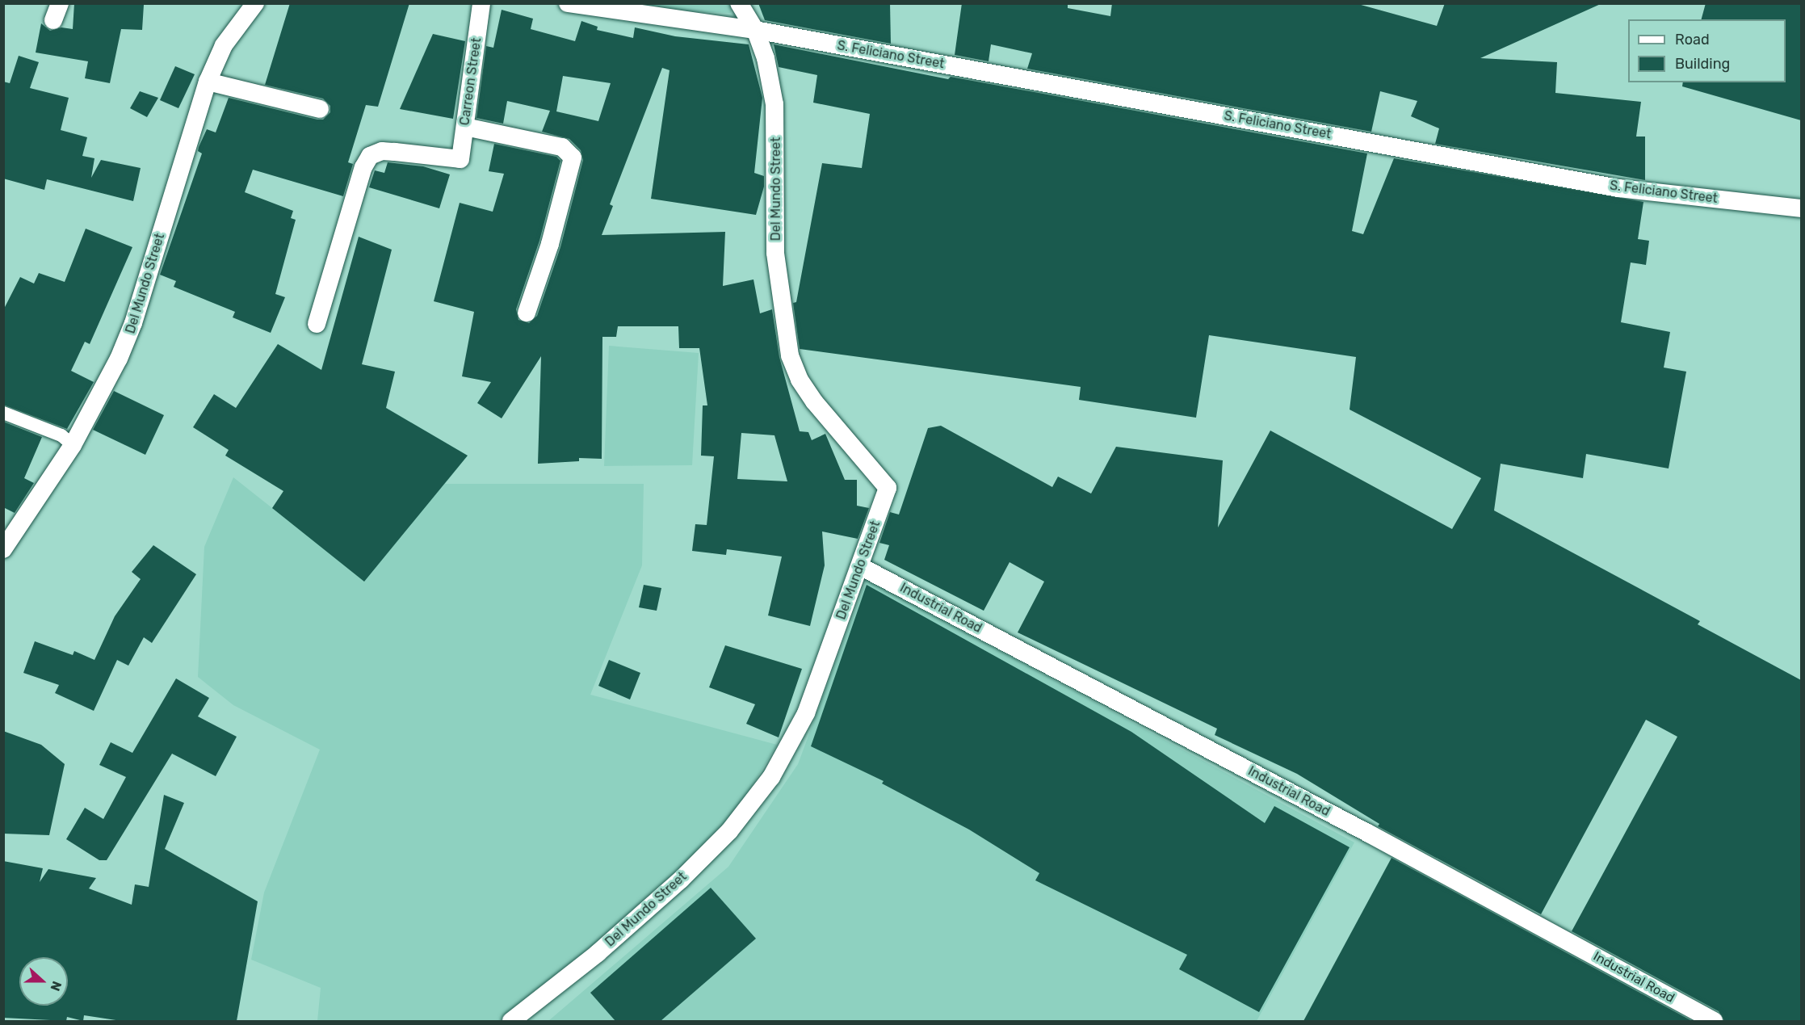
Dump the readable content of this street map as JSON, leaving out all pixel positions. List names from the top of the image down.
{
  "streets": {
    "street": [
      "S. Feliciano Street",
      "Carreon Street",
      "Del Mundo Street",
      "Industrial Road"
    ]
  },
  "crossings": [
    ["S. Feliciano Street", "Del Mundo Street"],
    ["Del Mundo Street", "Industrial Road"]
  ],
  "legend": ["Road", "Building"],
  "north": "right"
}
